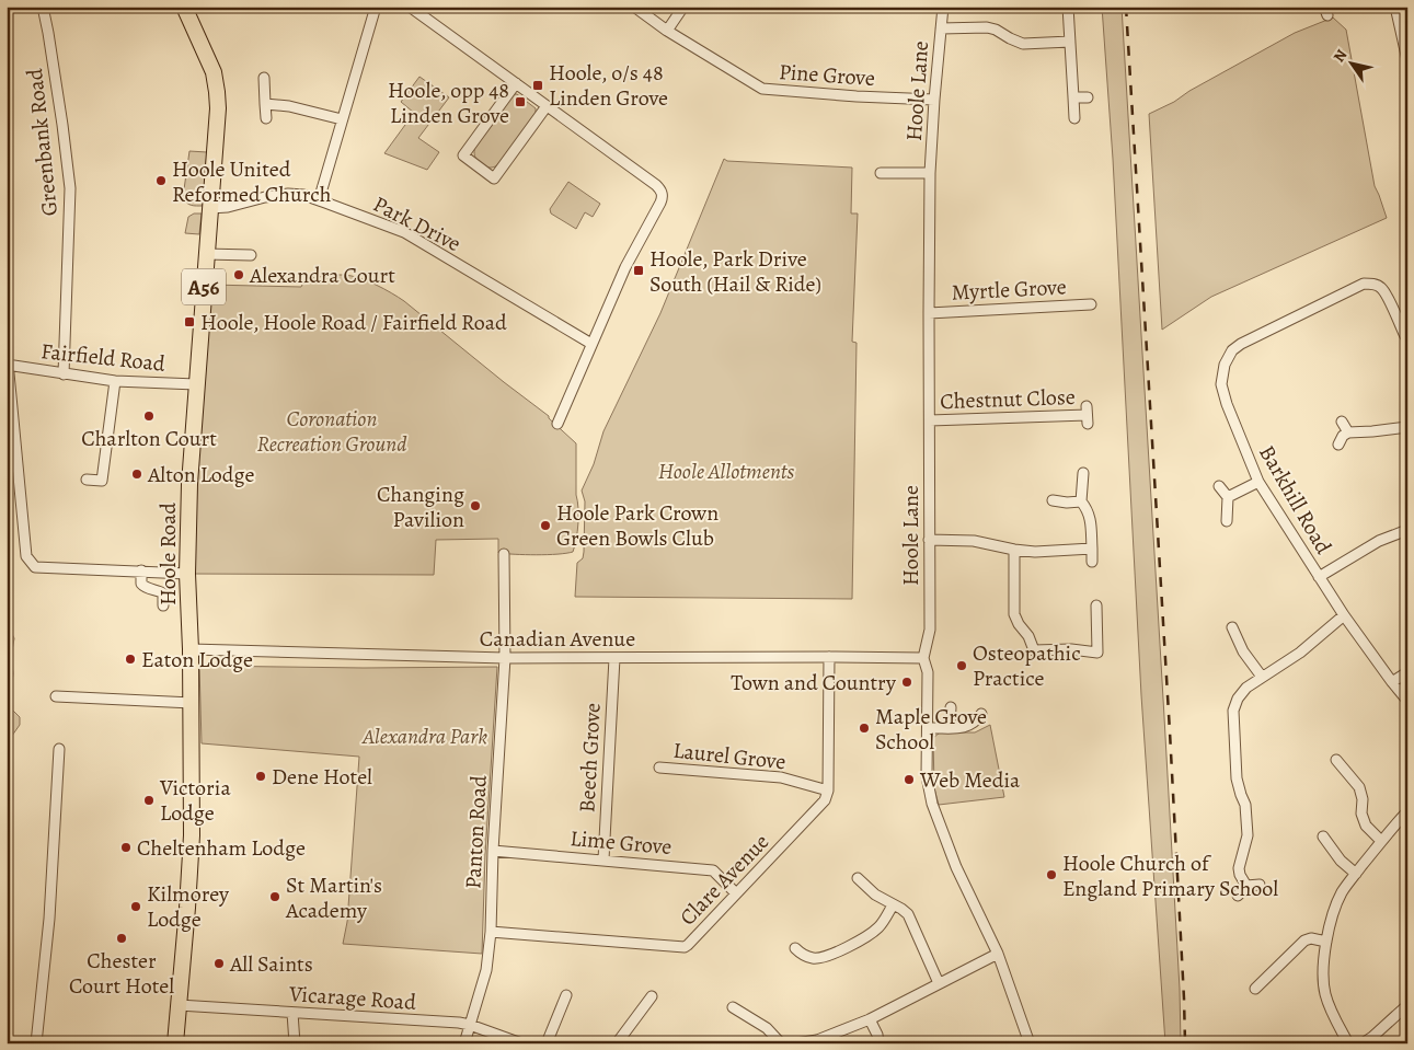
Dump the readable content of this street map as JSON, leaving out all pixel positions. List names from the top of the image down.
{
  "streets": {
    "highway": ["A56", "Hoole Road"],
    "street": [
      "Pine Grove",
      "Hoole Lane",
      "Greenbank Road",
      "Park Drive",
      "Myrtle Grove",
      "Fairfield Road",
      "Chestnut Close",
      "Barkhill Road",
      "Canadian Avenue",
      "Laurel Grove",
      "Beech Grove",
      "Panton Road",
      "Lime Grove",
      "Clare Avenue",
      "Vicarage Road"
    ]
  },
  "crossings": [
    ["Pine Grove", "Hoole Lane"],
    ["Hoole Lane", "Myrtle Grove"],
    ["Hoole Lane", "Chestnut Close"],
    ["Hoole Lane", "Canadian Avenue"],
    ["Greenbank Road", "Fairfield Road"],
    ["Park Drive", "Hoole Road"],
    ["Fairfield Road", "Hoole Road"],
    ["Hoole Road", "Canadian Avenue"],
    ["Hoole Road", "Vicarage Road"],
    ["Canadian Avenue", "Beech Grove"],
    ["Canadian Avenue", "Panton Road"],
    ["Laurel Grove", "Clare Avenue"],
    ["Beech Grove", "Lime Grove"],
    ["Panton Road", "Lime Grove"],
    ["Panton Road", "Clare Avenue"],
    ["Panton Road", "Vicarage Road"],
    ["Lime Grove", "Clare Avenue"]
  ],
  "parks": ["Coronation Recreation Ground", "Hoole Allotments", "Alexandra Park"],
  "places": {
    "transit": [
      "Hoole, o/s 48 Linden Grove",
      "Hoole, opp 48 Linden Grove",
      "Hoole, Park Drive South (Hail & Ride)",
      "Hoole, Hoole Road / Fairfield Road"
    ],
    "other": [
      "Hoole United Reformed Church",
      "Alexandra Court",
      "Charlton Court",
      "Alton Lodge",
      "Changing Pavilion",
      "Hoole Park Crown Green Bowls Club",
      "Eaton Lodge",
      "Osteopathic Practice",
      "Town and Country",
      "Maple Grove School",
      "Dene Hotel",
      "Web Media",
      "Victoria Lodge",
      "Cheltenham Lodge",
      "Hoole Church of England Primary School",
      "St Martin's Academy",
      "Kilmorey Lodge",
      "Chester Court Hotel",
      "All Saints"
    ]
  },
  "north": "top left"
}
